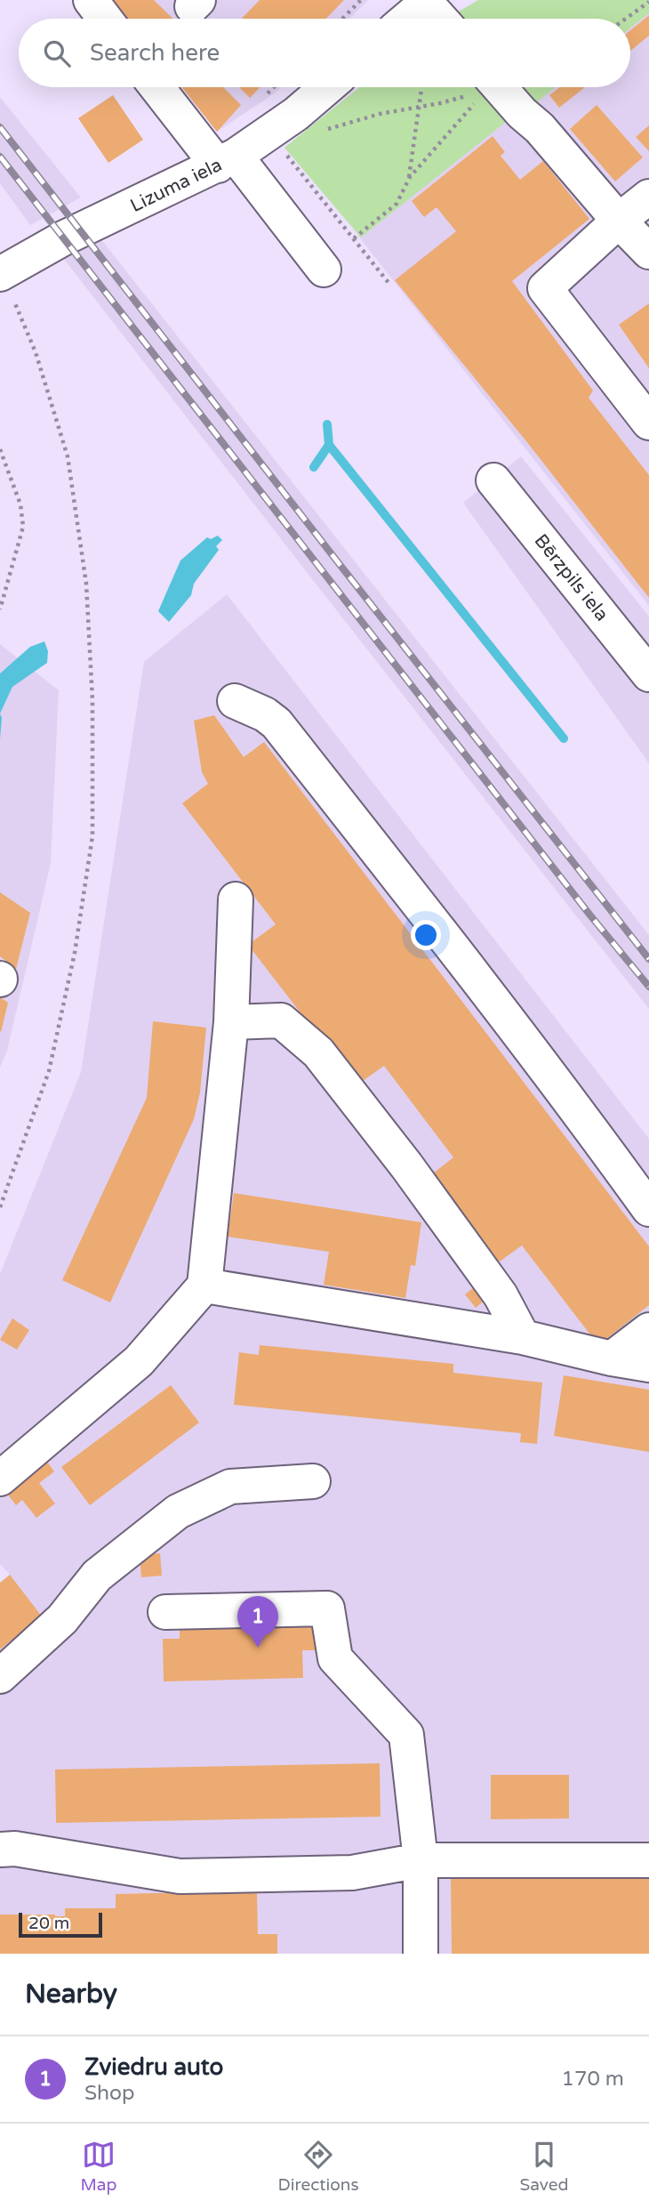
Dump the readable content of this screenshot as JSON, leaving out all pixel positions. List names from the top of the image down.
{
  "streets": {
    "street": ["Lizuma iela", "Bērzpils iela"]
  },
  "scale_bar": "20 m",
  "page": {
    "search": "Search here",
    "pins": "1",
    "scale": "20 m",
    "heading": "Nearby",
    "list": [
      {
        "mark": "1",
        "name": "Zviedru auto",
        "note": "Shop",
        "value": "170 m"
      }
    ],
    "nav": ["Map", "Directions", "Saved"]
  }
}
